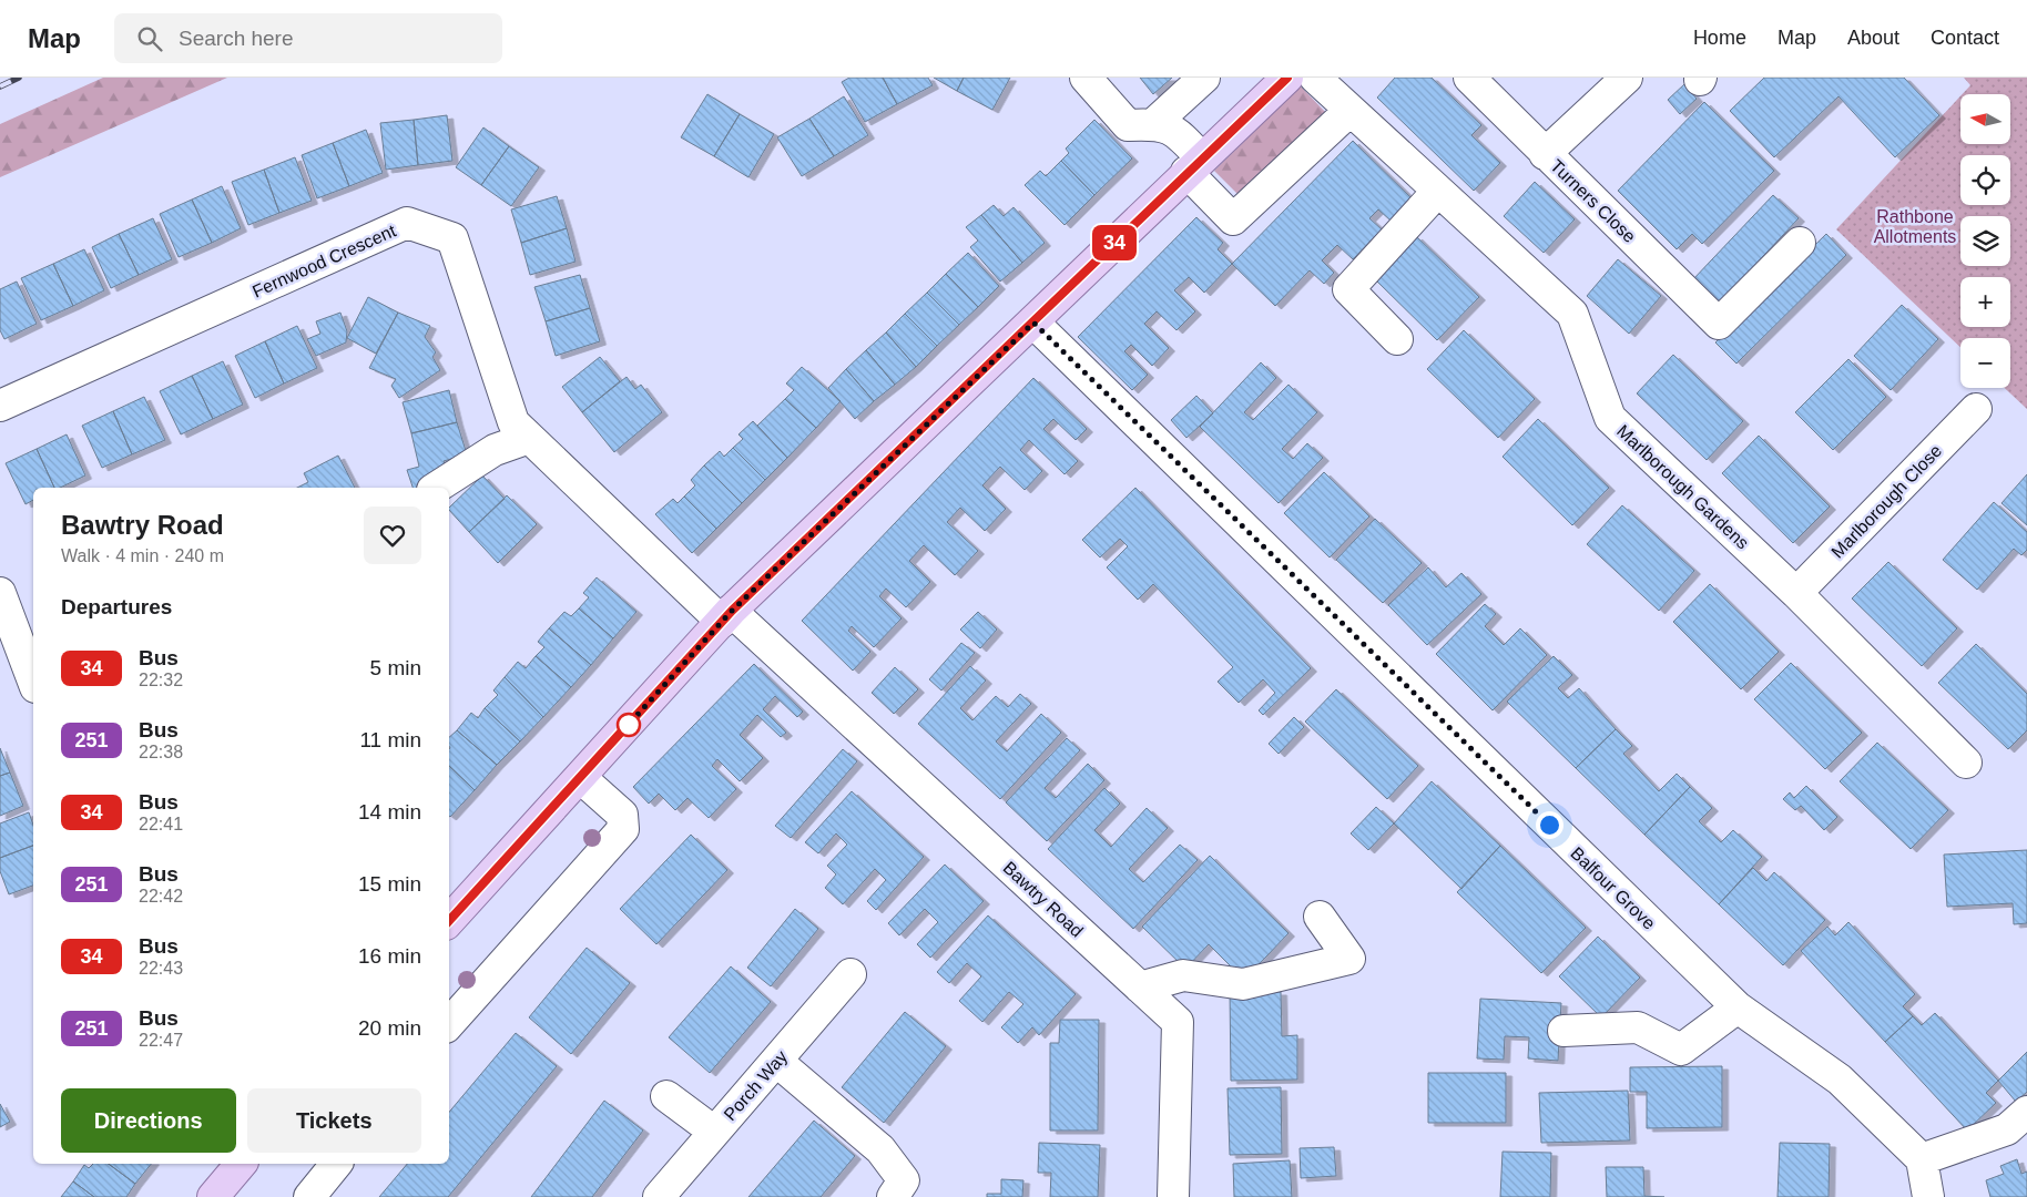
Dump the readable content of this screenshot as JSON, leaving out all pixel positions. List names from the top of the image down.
{
  "streets": {
    "street": [
      "Turners Close",
      "Fernwood Crescent",
      "Marlborough Gardens",
      "Marlborough Close",
      "Balfour Grove",
      "Bawtry Road",
      "Porch Way"
    ]
  },
  "crossings": [
    ["Fernwood Crescent", "Bawtry Road"],
    ["Marlborough Gardens", "Marlborough Close"]
  ],
  "parks": ["Rathbone Allotments"],
  "lines": ["bus line 34"],
  "north": "left",
  "page": {
    "header": "Map",
    "search": "Search here",
    "nav": [
      "Home",
      "Map",
      "About",
      "Contact"
    ],
    "on_map": "34",
    "map_buttons": ["+", "−"],
    "heading": [
      ["Bawtry Road", "Walk · 4 min · 240 m"],
      "Departures"
    ],
    "list": [
      {
        "mark": "34",
        "name": "Bus",
        "note": "22:32",
        "value": "5 min"
      },
      {
        "mark": "251",
        "name": "Bus",
        "note": "22:38",
        "value": "11 min"
      },
      {
        "mark": "34",
        "name": "Bus",
        "note": "22:41",
        "value": "14 min"
      },
      {
        "mark": "251",
        "name": "Bus",
        "note": "22:42",
        "value": "15 min"
      },
      {
        "mark": "34",
        "name": "Bus",
        "note": "22:43",
        "value": "16 min"
      },
      {
        "mark": "251",
        "name": "Bus",
        "note": "22:47",
        "value": "20 min"
      }
    ],
    "buttons": ["Directions", "Tickets"]
  }
}
